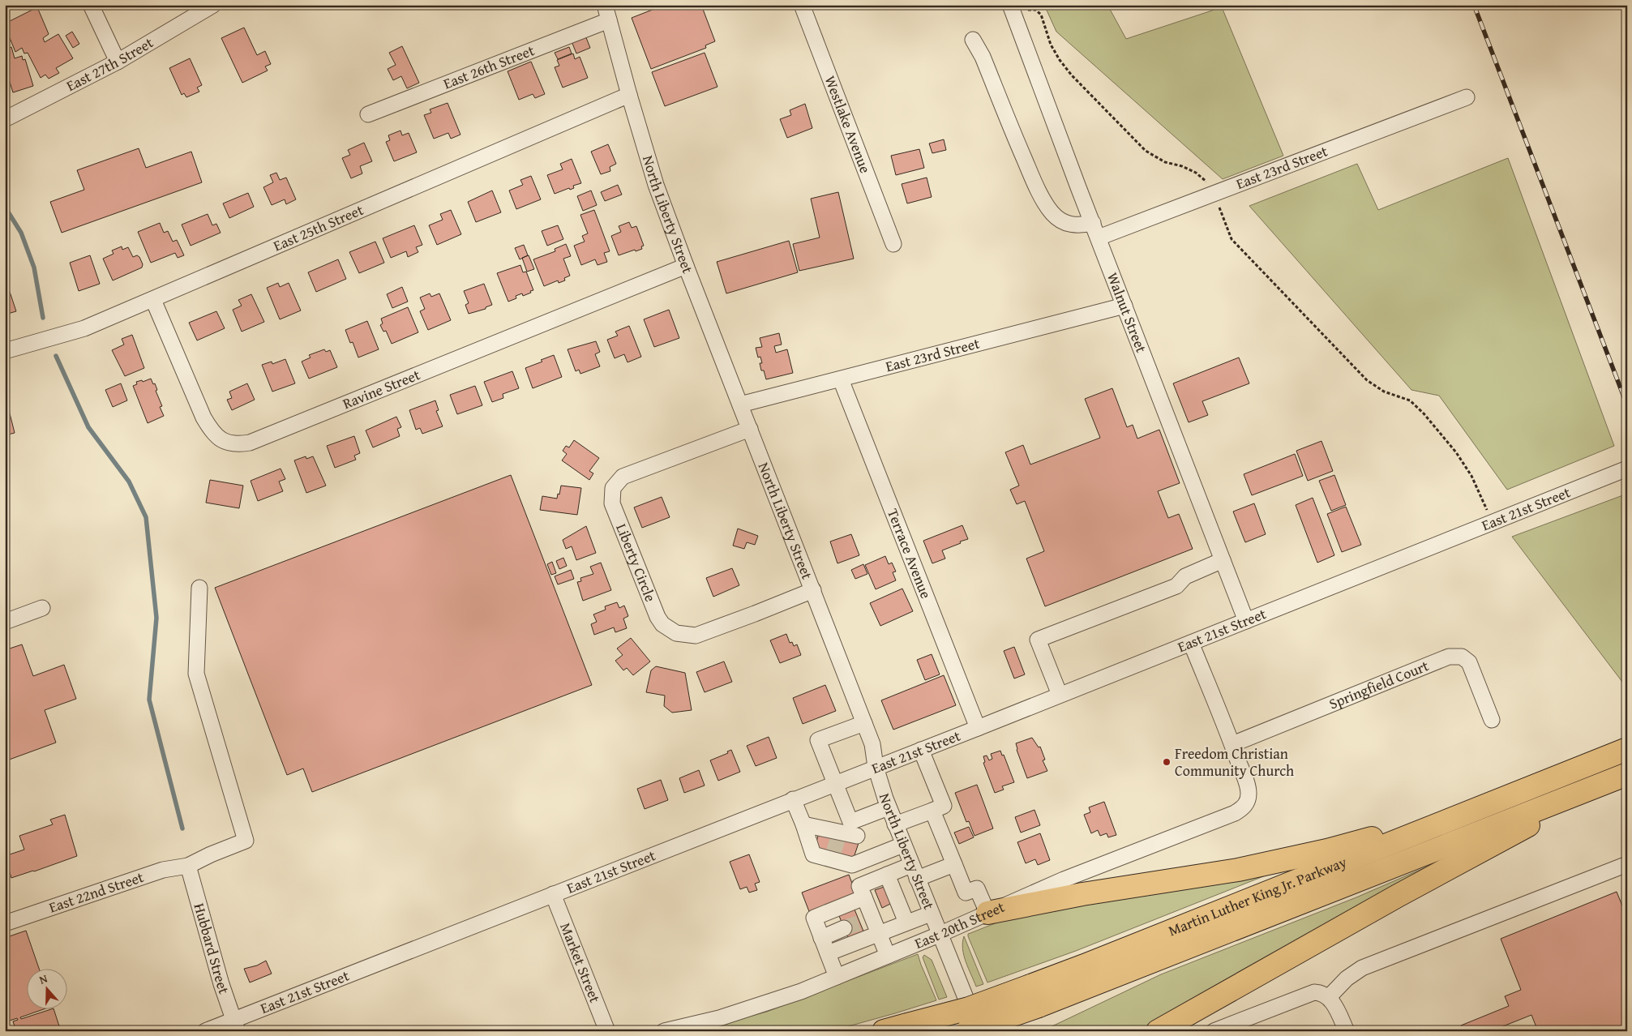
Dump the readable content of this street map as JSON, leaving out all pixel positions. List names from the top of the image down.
{
  "streets": {
    "highway": ["Martin Luther King Jr. Parkway"],
    "street": [
      "East 27th Street",
      "East 26th Street",
      "Westlake Avenue",
      "East 23rd Street",
      "North Liberty Street",
      "East 25th Street",
      "Walnut Street",
      "Ravine Street",
      "East 21st Street",
      "Terrace Avenue",
      "Liberty Circle",
      "Springfield Court",
      "East 22nd Street",
      "East 20th Street",
      "Hubbard Street",
      "Market Street"
    ]
  },
  "crossings": [
    ["East 26th Street", "North Liberty Street"],
    ["East 23rd Street", "North Liberty Street"],
    ["East 23rd Street", "Walnut Street"],
    ["East 23rd Street", "Terrace Avenue"],
    ["North Liberty Street", "East 25th Street"],
    ["North Liberty Street", "Ravine Street"],
    ["North Liberty Street", "East 21st Street"],
    ["North Liberty Street", "Liberty Circle"],
    ["North Liberty Street", "East 20th Street"],
    ["East 25th Street", "Ravine Street"],
    ["Walnut Street", "East 21st Street"],
    ["East 21st Street", "Terrace Avenue"],
    ["East 21st Street", "Hubbard Street"],
    ["East 21st Street", "Market Street"],
    ["Springfield Court", "East 20th Street"],
    ["East 22nd Street", "Hubbard Street"]
  ],
  "places": ["Freedom Christian Community Church"],
  "north": "top"
}
